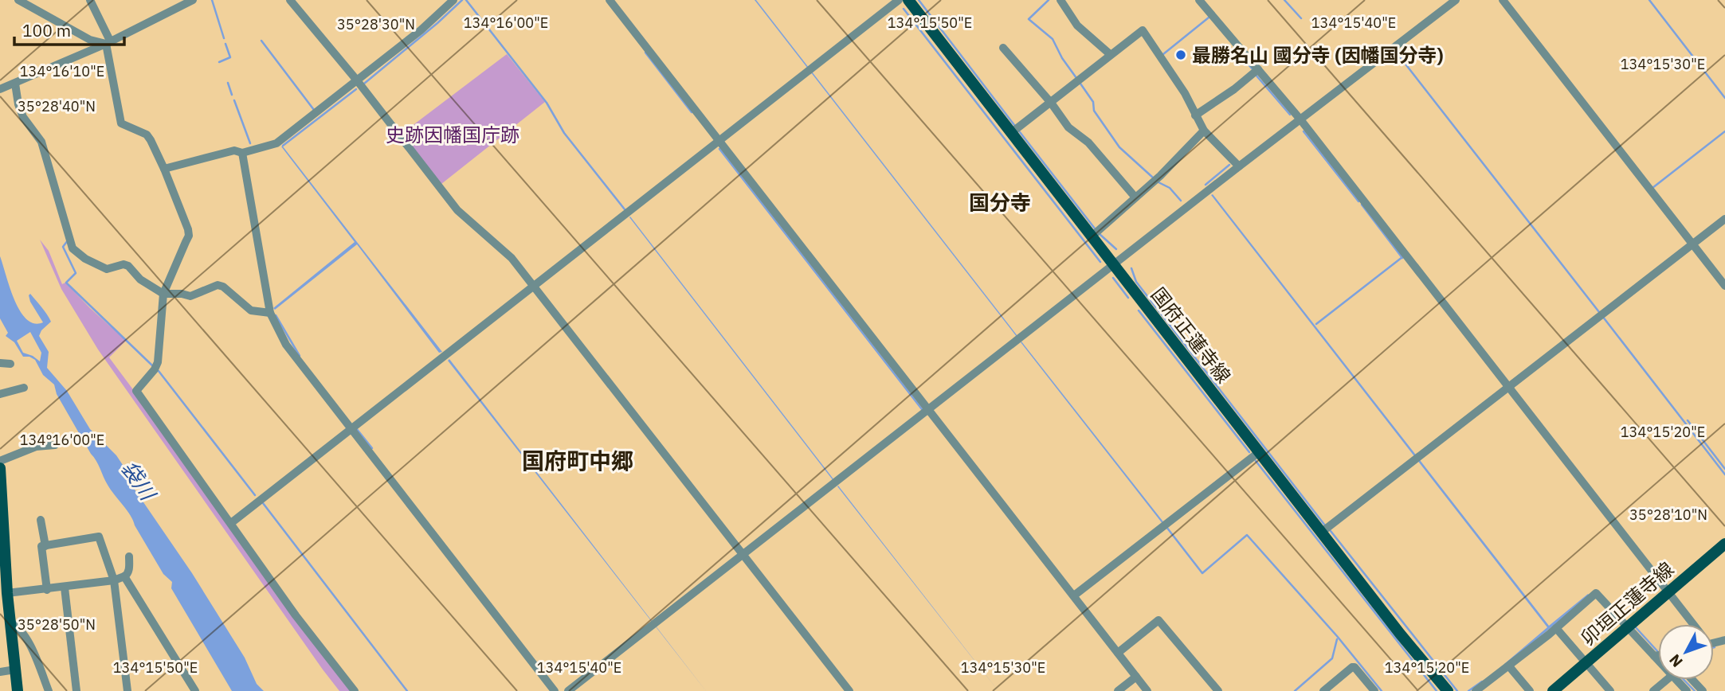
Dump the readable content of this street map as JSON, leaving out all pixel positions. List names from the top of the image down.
{
  "streets": {
    "main road": ["国府正蓮寺線", "卯垣正蓮寺線"]
  },
  "districts": ["国分寺", "国府町中郷"],
  "water": ["袋川"],
  "parks": ["史跡因幡国庁跡"],
  "places": ["最勝名山 國分寺 (因幡国分寺)"],
  "scale_bar": "100 m",
  "north": "bottom left",
  "coordinates": [
    "134°16'00\"E",
    "134°15'50\"E",
    "134°15'40\"E",
    "35°28'30\"N",
    "134°15'30\"E",
    "134°16'10\"E",
    "35°28'40\"N",
    "134°15'20\"E",
    "35°28'10\"N",
    "35°28'50\"N"
  ]
}
